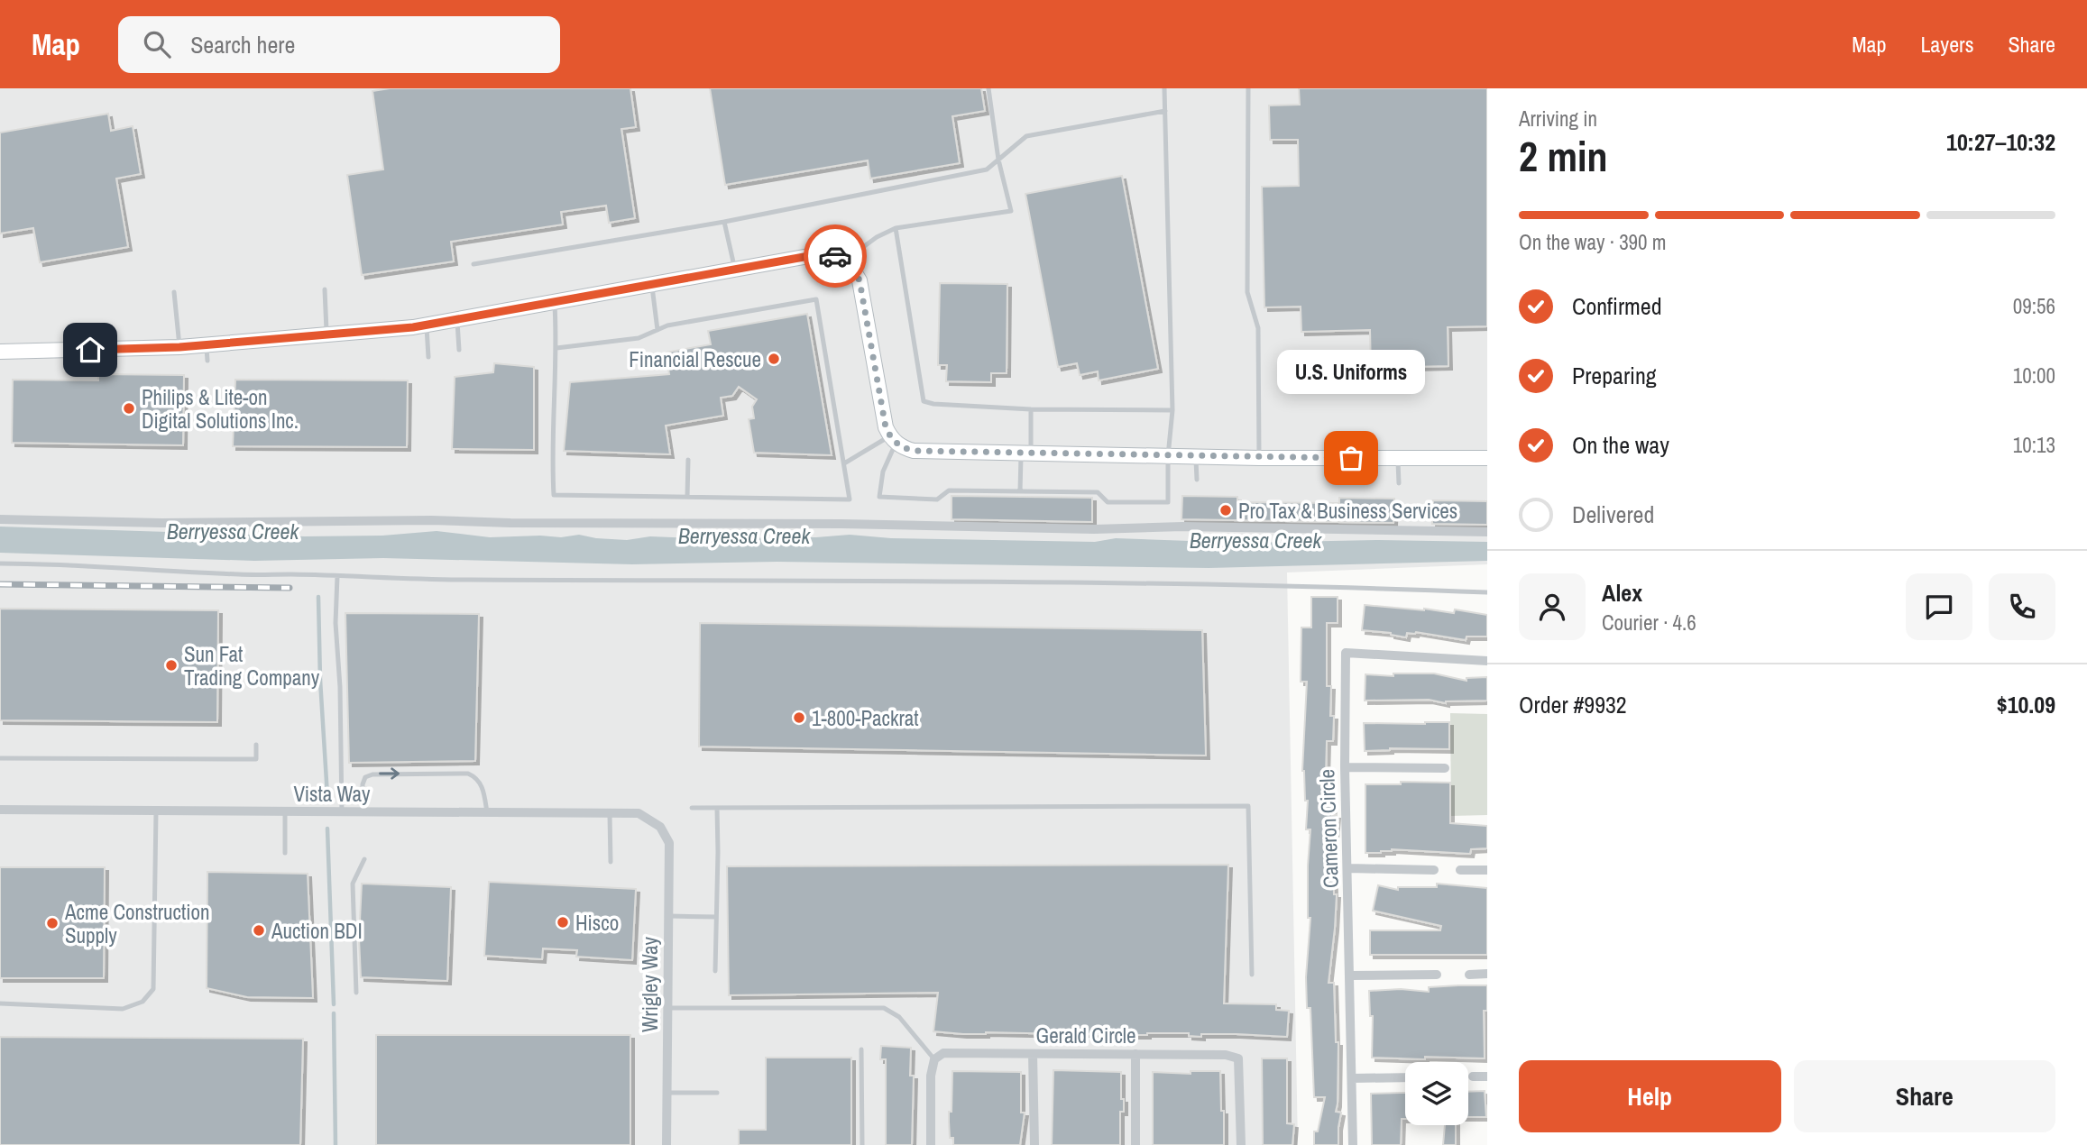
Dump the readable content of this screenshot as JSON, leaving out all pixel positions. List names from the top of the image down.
{
  "streets": {
    "street": [
      "Vista Way",
      "Cameron Circle",
      "Wrigley Way",
      "Gerald Circle"
    ]
  },
  "crossings": [
    ["Vista Way", "Wrigley Way"]
  ],
  "water": ["Berryessa Creek"],
  "places": [
    "Financial Rescue",
    "Philips & Lite-on Digital Solutions Inc.",
    "U.S. Uniforms",
    "Pro Tax & Business Services",
    "Sun Fat Trading Company",
    "1-800-Packrat",
    "Hisco",
    "Acme Construction Supply",
    "Auction BDI"
  ],
  "page": {
    "header": "Map",
    "search": "Search here",
    "nav": ["Map", "Layers", "Share"],
    "heading": ["2 min", "Arriving in", "10:27–10:32"],
    "panel": [
      "Alex",
      "Courier · 4.6",
      "Order #9932",
      "$10.09"
    ],
    "bar": "On the way · 390 m",
    "list": [
      ["Confirmed", "09:56"],
      ["Preparing", "10:00"],
      ["On the way", "10:13"],
      "Delivered"
    ],
    "bubble": "U.S. Uniforms",
    "buttons": ["Help", "Share"]
  }
}
